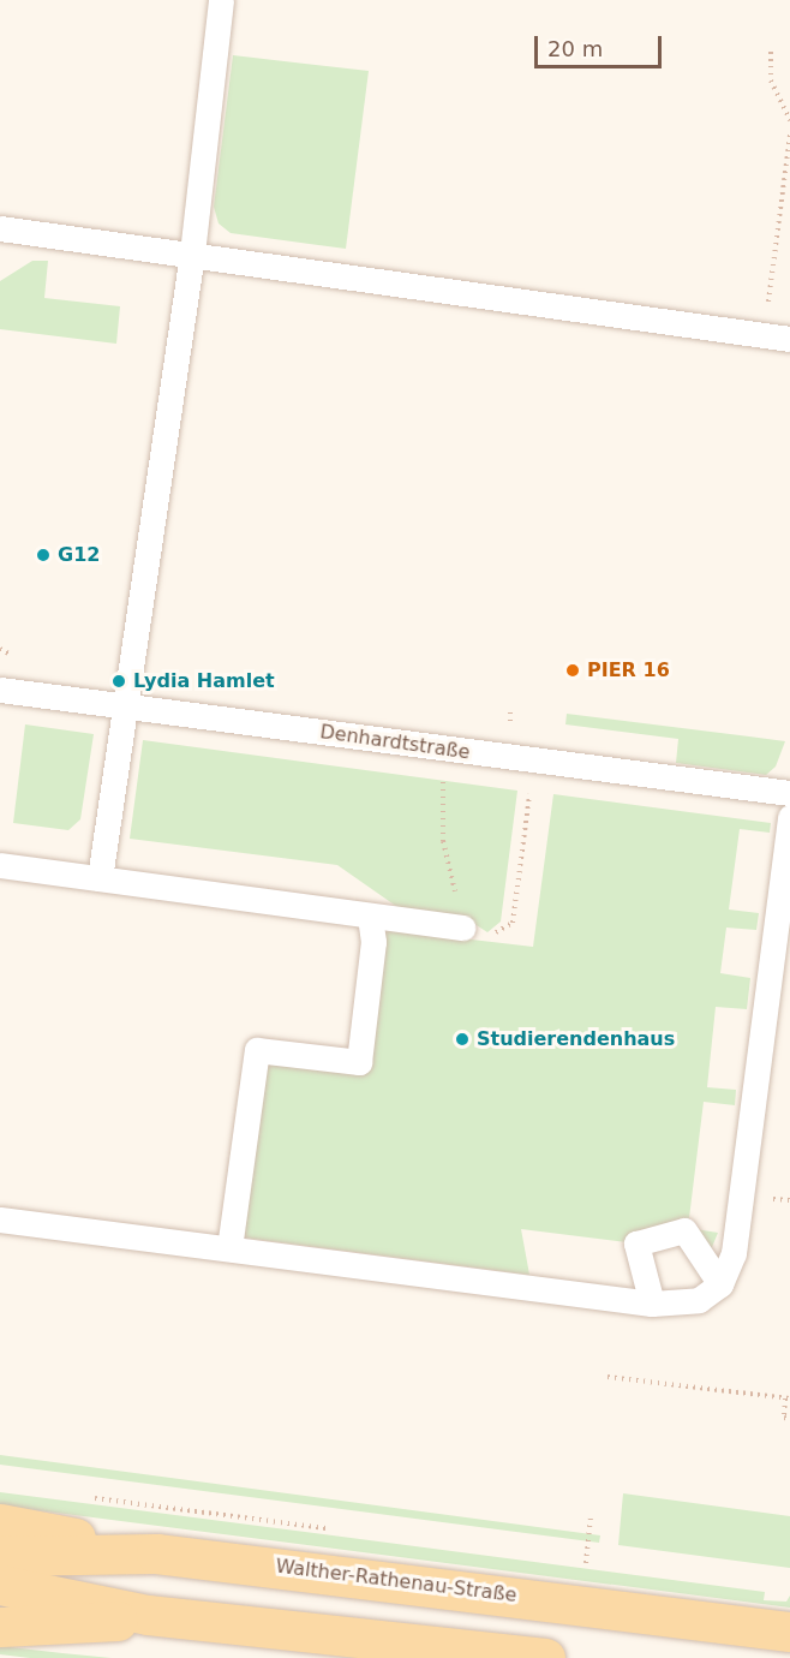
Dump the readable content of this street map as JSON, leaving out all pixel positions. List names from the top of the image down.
{
  "streets": {
    "main road": ["Walther-Rathenau-Straße"],
    "lane": ["Denhardtstraße"]
  },
  "places": [
    "G12",
    "PIER 16",
    "Lydia Hamlet",
    "Studierendenhaus"
  ],
  "scale_bar": "20 m"
}
